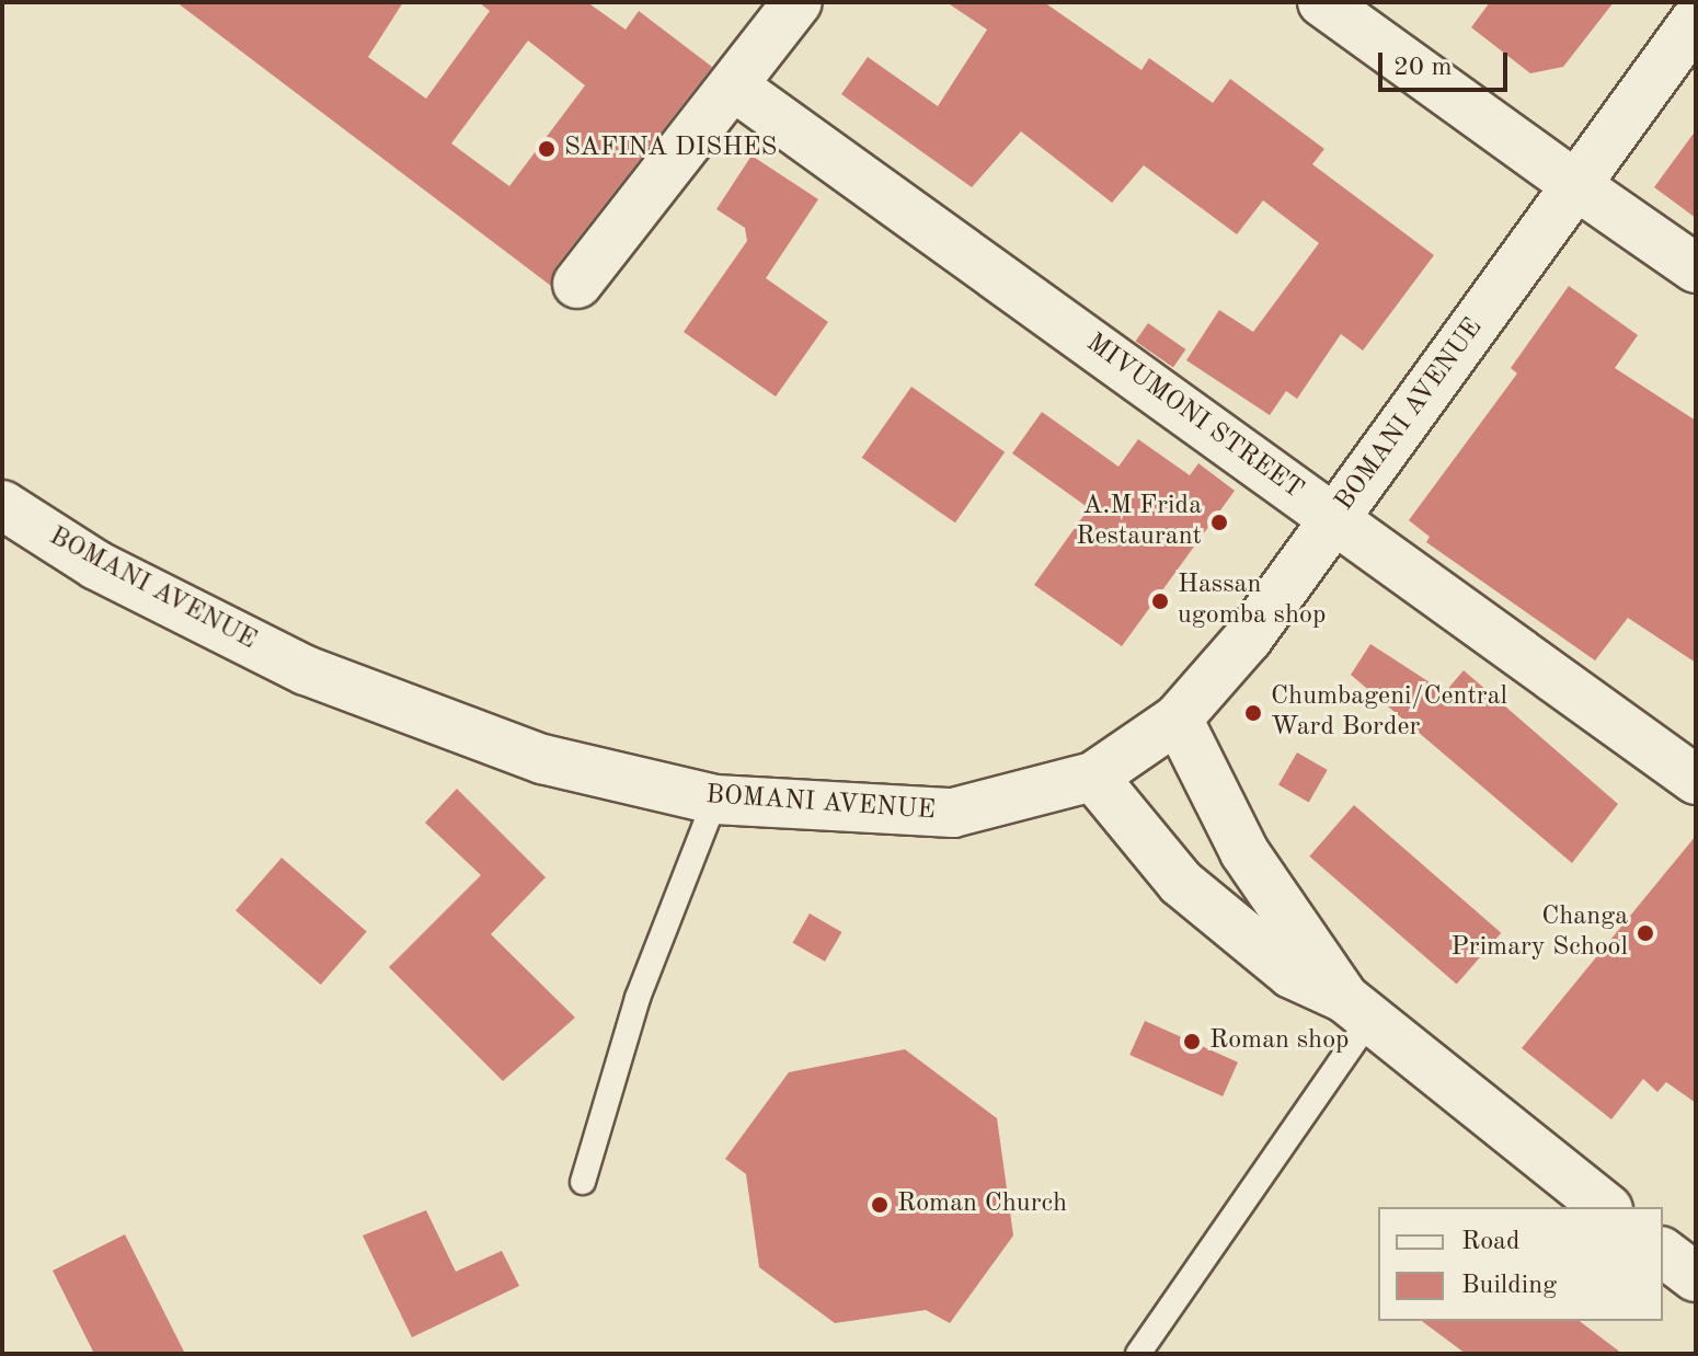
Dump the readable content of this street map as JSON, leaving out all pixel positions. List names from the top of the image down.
{
  "streets": {
    "street": ["BOMANI AVENUE", "MIVUMONI STREET"]
  },
  "crossings": [
    ["BOMANI AVENUE", "MIVUMONI STREET"]
  ],
  "places": [
    "SAFINA DISHES",
    "A.M Frida Restaurant",
    "Hassan ugomba shop",
    "Chumbageni/Central Ward Border",
    "Changa Primary School",
    "Roman shop",
    "Roman Church"
  ],
  "legend": ["Road", "Building"],
  "scale_bar": "20 m"
}
